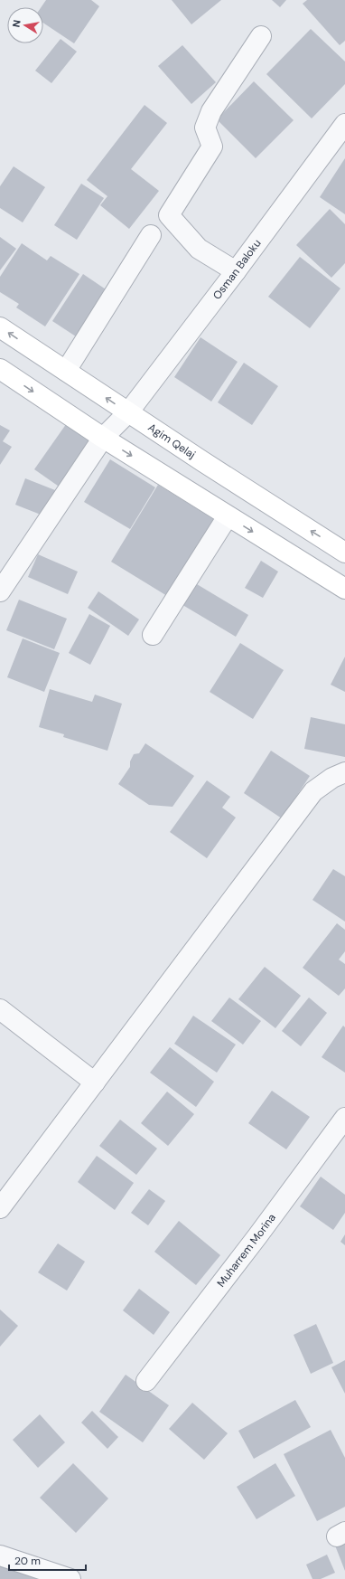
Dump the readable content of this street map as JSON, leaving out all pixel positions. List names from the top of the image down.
{
  "streets": {
    "main road": ["Agim Qelaj"],
    "street": ["Osman Baloku", "Muharrem Morina"]
  },
  "crossings": [
    ["Osman Baloku", "Agim Qelaj"]
  ],
  "scale_bar": "20 m",
  "north": "left"
}
